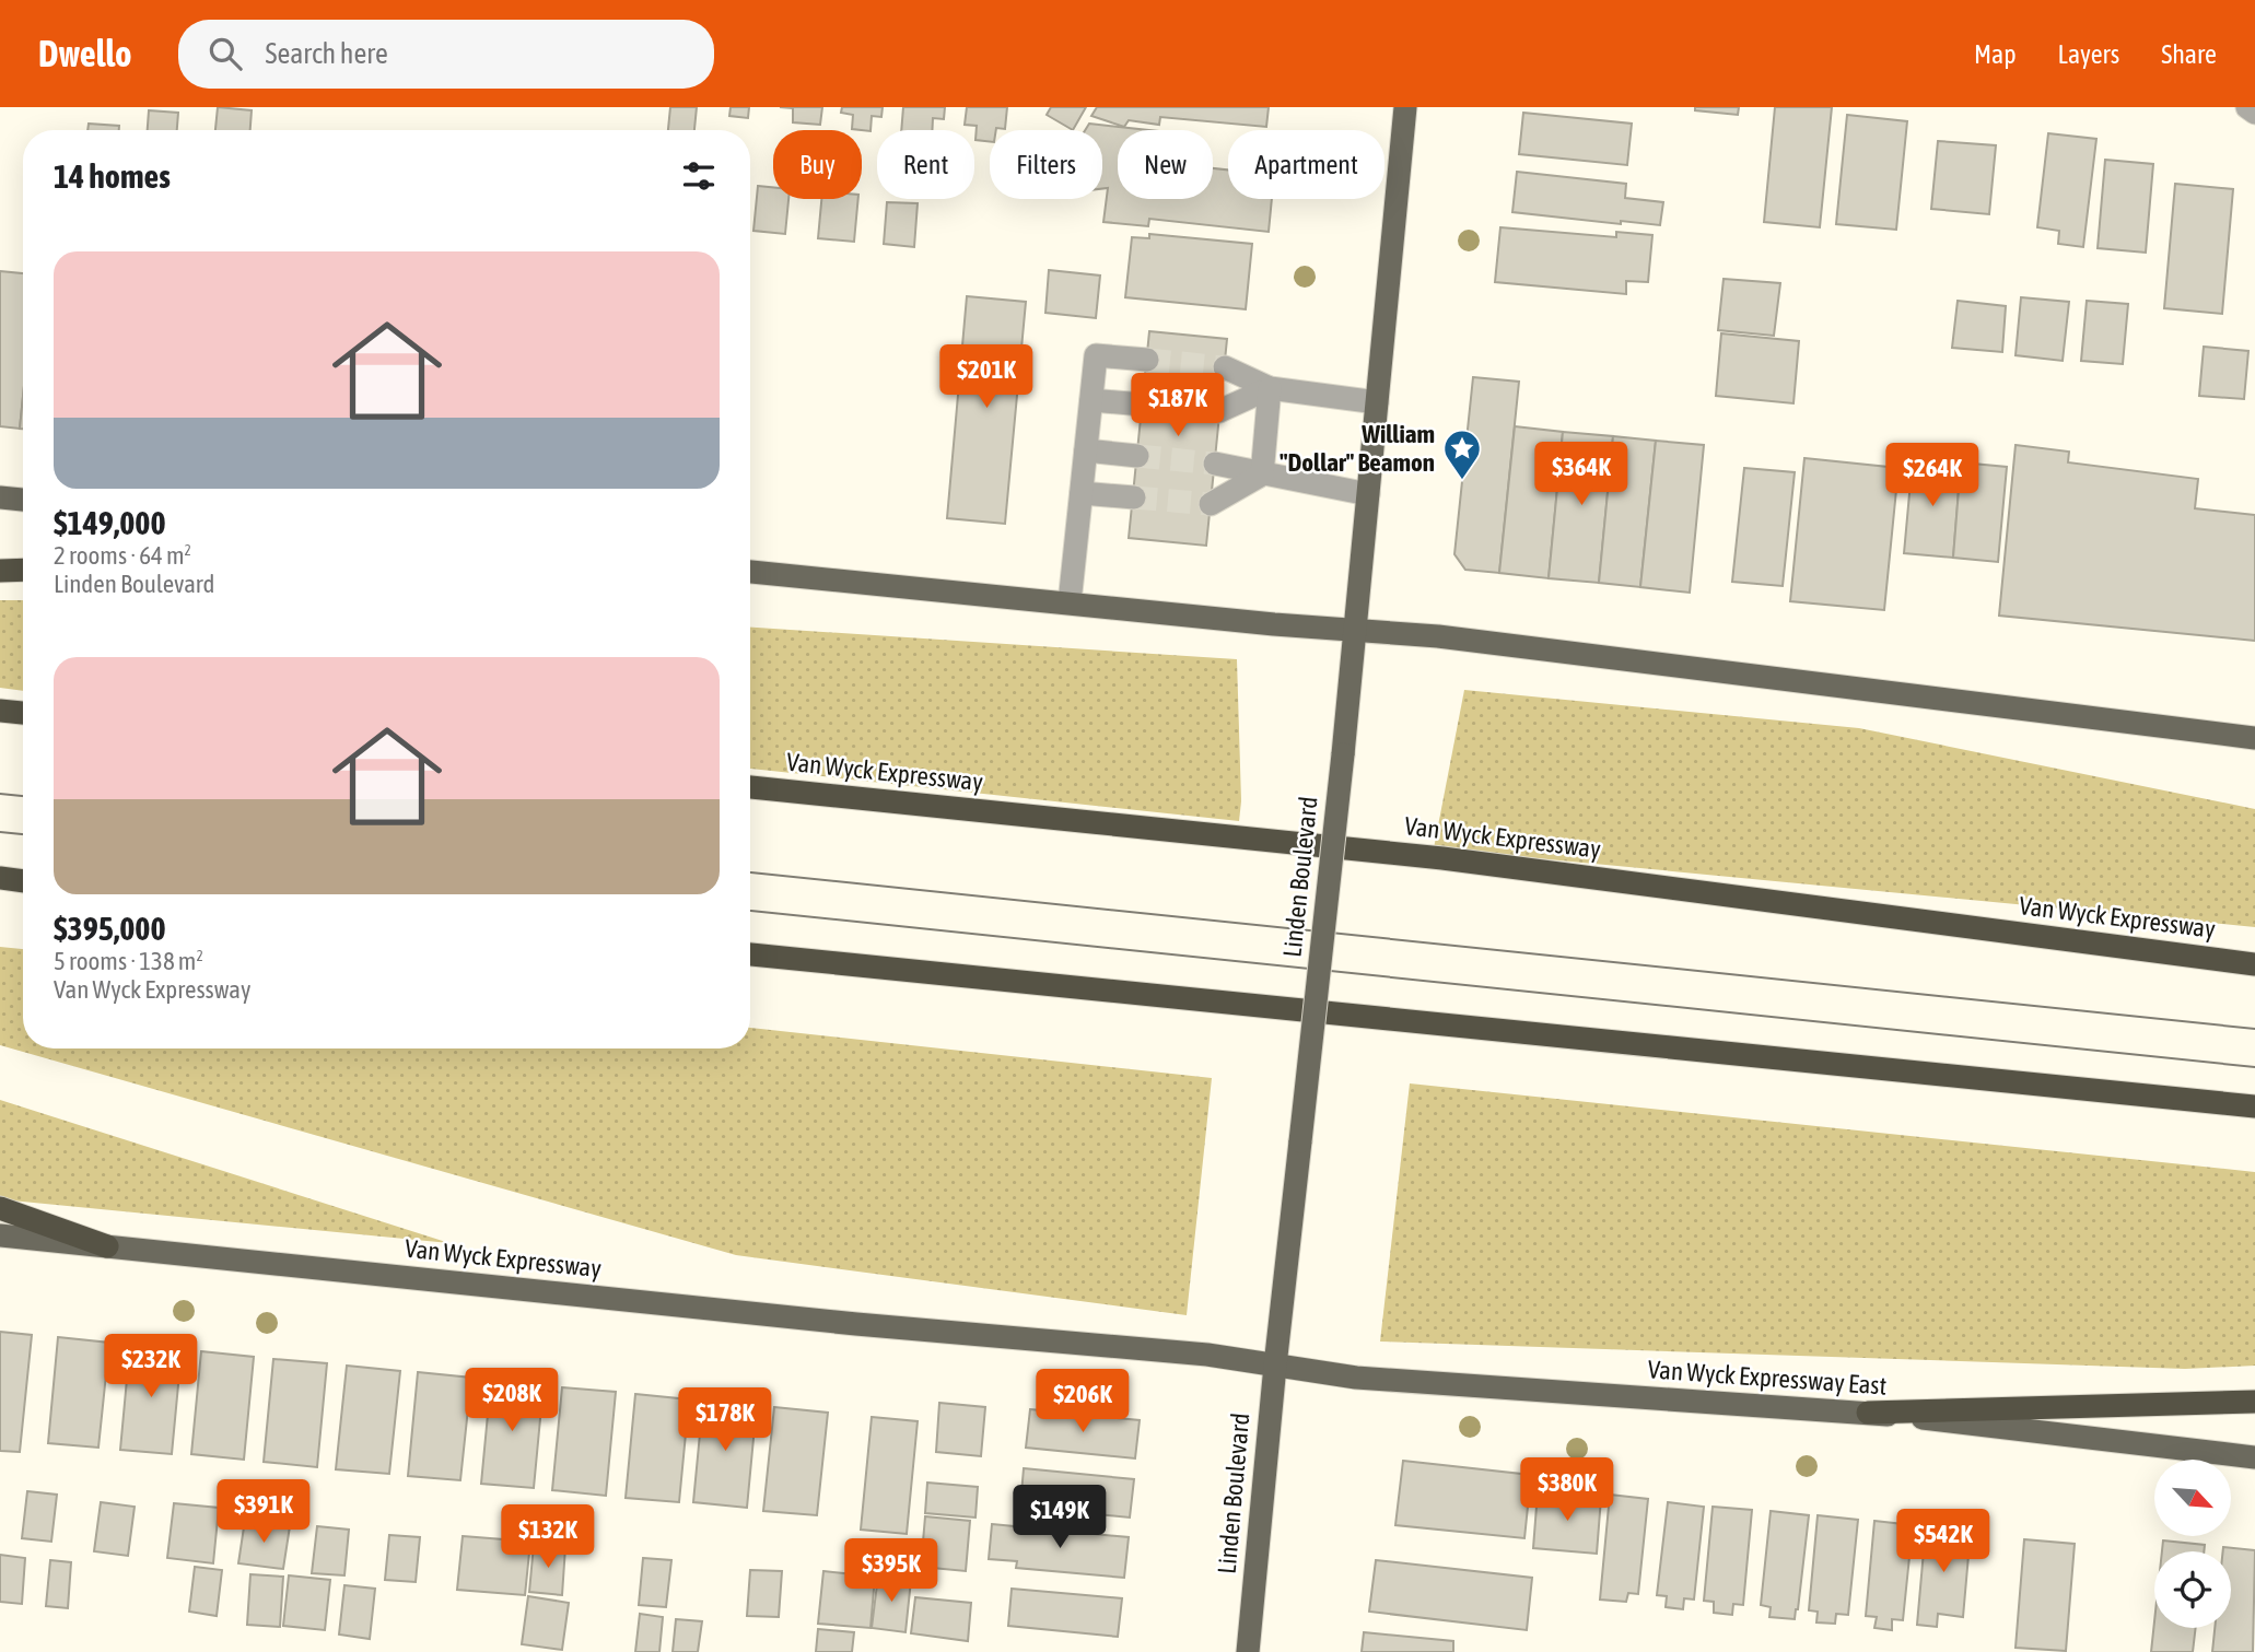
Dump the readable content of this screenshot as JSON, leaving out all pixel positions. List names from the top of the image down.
{
  "streets": {
    "highway": ["Van Wyck Expressway"],
    "main road": ["Linden Boulevard", "Van Wyck Expressway East"]
  },
  "crossings": [
    ["Van Wyck Expressway", "Linden Boulevard"],
    ["Van Wyck Expressway", "Van Wyck Expressway East"],
    ["Linden Boulevard", "Van Wyck Expressway East"]
  ],
  "places": {
    "place": ["William \"Dollar\" Beamon"]
  },
  "north": "bottom right",
  "page": {
    "header": "Dwello",
    "search": "Search here",
    "nav": ["Map", "Layers", "Share"],
    "chip": [
      "Buy",
      "Rent",
      "Filters",
      "New",
      "Apartment"
    ],
    "heading": "14 homes",
    "list": [
      {
        "name": "$149,000",
        "note": "2 rooms · 64 m² · Linden Boulevard"
      },
      {
        "name": "$395,000",
        "note": "5 rooms · 138 m² · Van Wyck Expressway"
      }
    ],
    "price": [
      "$201K",
      "$187K",
      "$364K",
      "$264K",
      "$232K",
      "$208K",
      "$206K",
      "$178K",
      "$380K",
      "$391K",
      "$149K",
      "$132K",
      "$542K",
      "$395K"
    ]
  }
}
